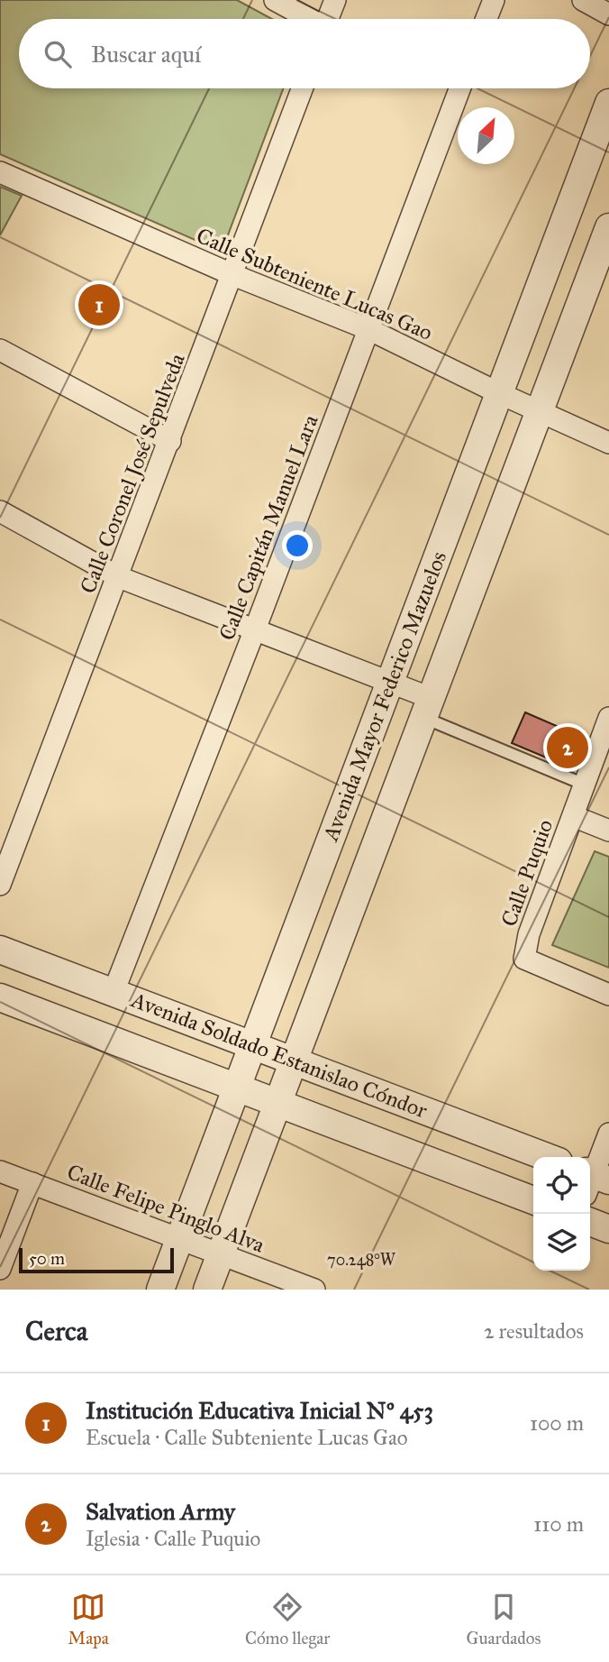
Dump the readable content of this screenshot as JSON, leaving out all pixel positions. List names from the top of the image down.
{
  "streets": {
    "street": [
      "Calle Subteniente Lucas Gao",
      "Calle Coronel José Sepulveda",
      "Calle Capitán Manuel Lara",
      "Avenida Mayor Federico Mazuelos",
      "Calle Puquio",
      "Avenida Soldado Estanislao Cóndor",
      "Calle Felipe Pinglo Alva"
    ]
  },
  "crossings": [
    ["Calle Subteniente Lucas Gao", "Calle Coronel José Sepulveda"],
    ["Calle Subteniente Lucas Gao", "Calle Capitán Manuel Lara"],
    ["Calle Subteniente Lucas Gao", "Avenida Mayor Federico Mazuelos"],
    ["Calle Capitán Manuel Lara", "Avenida Soldado Estanislao Cóndor"],
    ["Avenida Mayor Federico Mazuelos", "Avenida Soldado Estanislao Cóndor"],
    ["Avenida Mayor Federico Mazuelos", "Calle Felipe Pinglo Alva"]
  ],
  "scale_bar": "50 m",
  "north": "top right",
  "page": {
    "search": "Buscar aquí",
    "pins": ["1", "2"],
    "scale": "50 m",
    "heading": ["Cerca", "2 resultados"],
    "list": [
      {
        "mark": "1",
        "name": "Institución Educativa Inicial Nº 453",
        "note": "Escuela · Calle Subteniente Lucas Gao",
        "value": "100 m"
      },
      {
        "mark": "2",
        "name": "Salvation Army",
        "note": "Iglesia · Calle Puquio",
        "value": "110 m"
      }
    ],
    "nav": ["Mapa", "Cómo llegar", "Guardados"]
  },
  "coordinates": ["70.248°W"]
}
